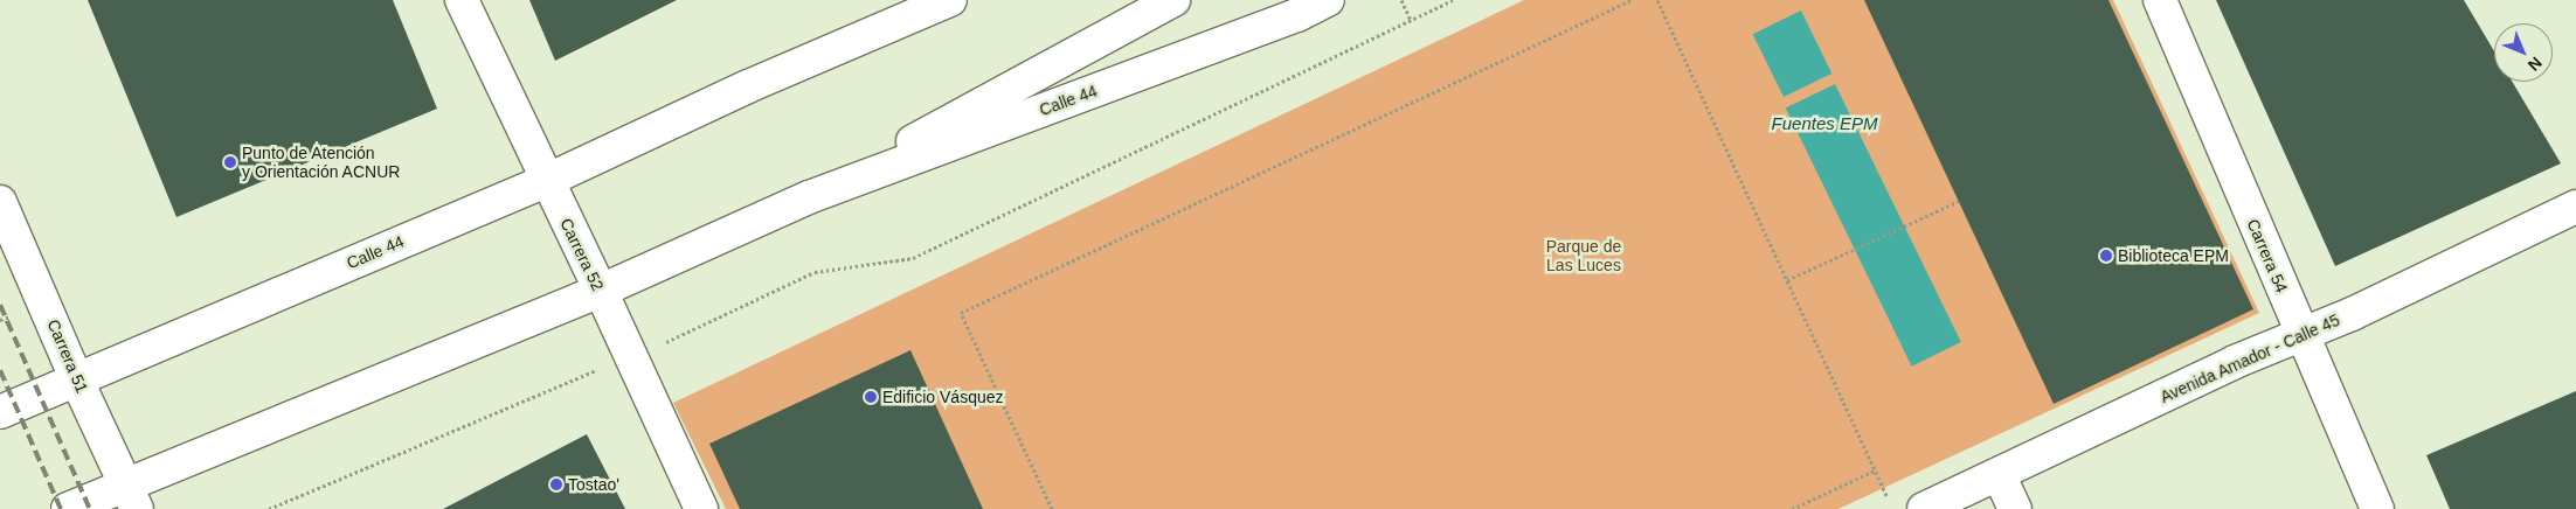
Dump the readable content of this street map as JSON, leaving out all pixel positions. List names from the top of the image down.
{
  "streets": {
    "main road": [
      "Calle 44",
      "Carrera 52",
      "Carrera 54",
      "Carrera 51",
      "Avenida Amador - Calle 45"
    ]
  },
  "crossings": [
    ["Calle 44", "Carrera 52"],
    ["Calle 44", "Carrera 51"],
    ["Carrera 54", "Avenida Amador - Calle 45"]
  ],
  "water": ["Fuentes EPM"],
  "parks": ["Parque de Las Luces"],
  "places": [
    "Punto de Atención y Orientación ACNUR",
    "Biblioteca EPM",
    "Edificio Vásquez",
    "Tostao'"
  ],
  "north": "bottom right"
}
